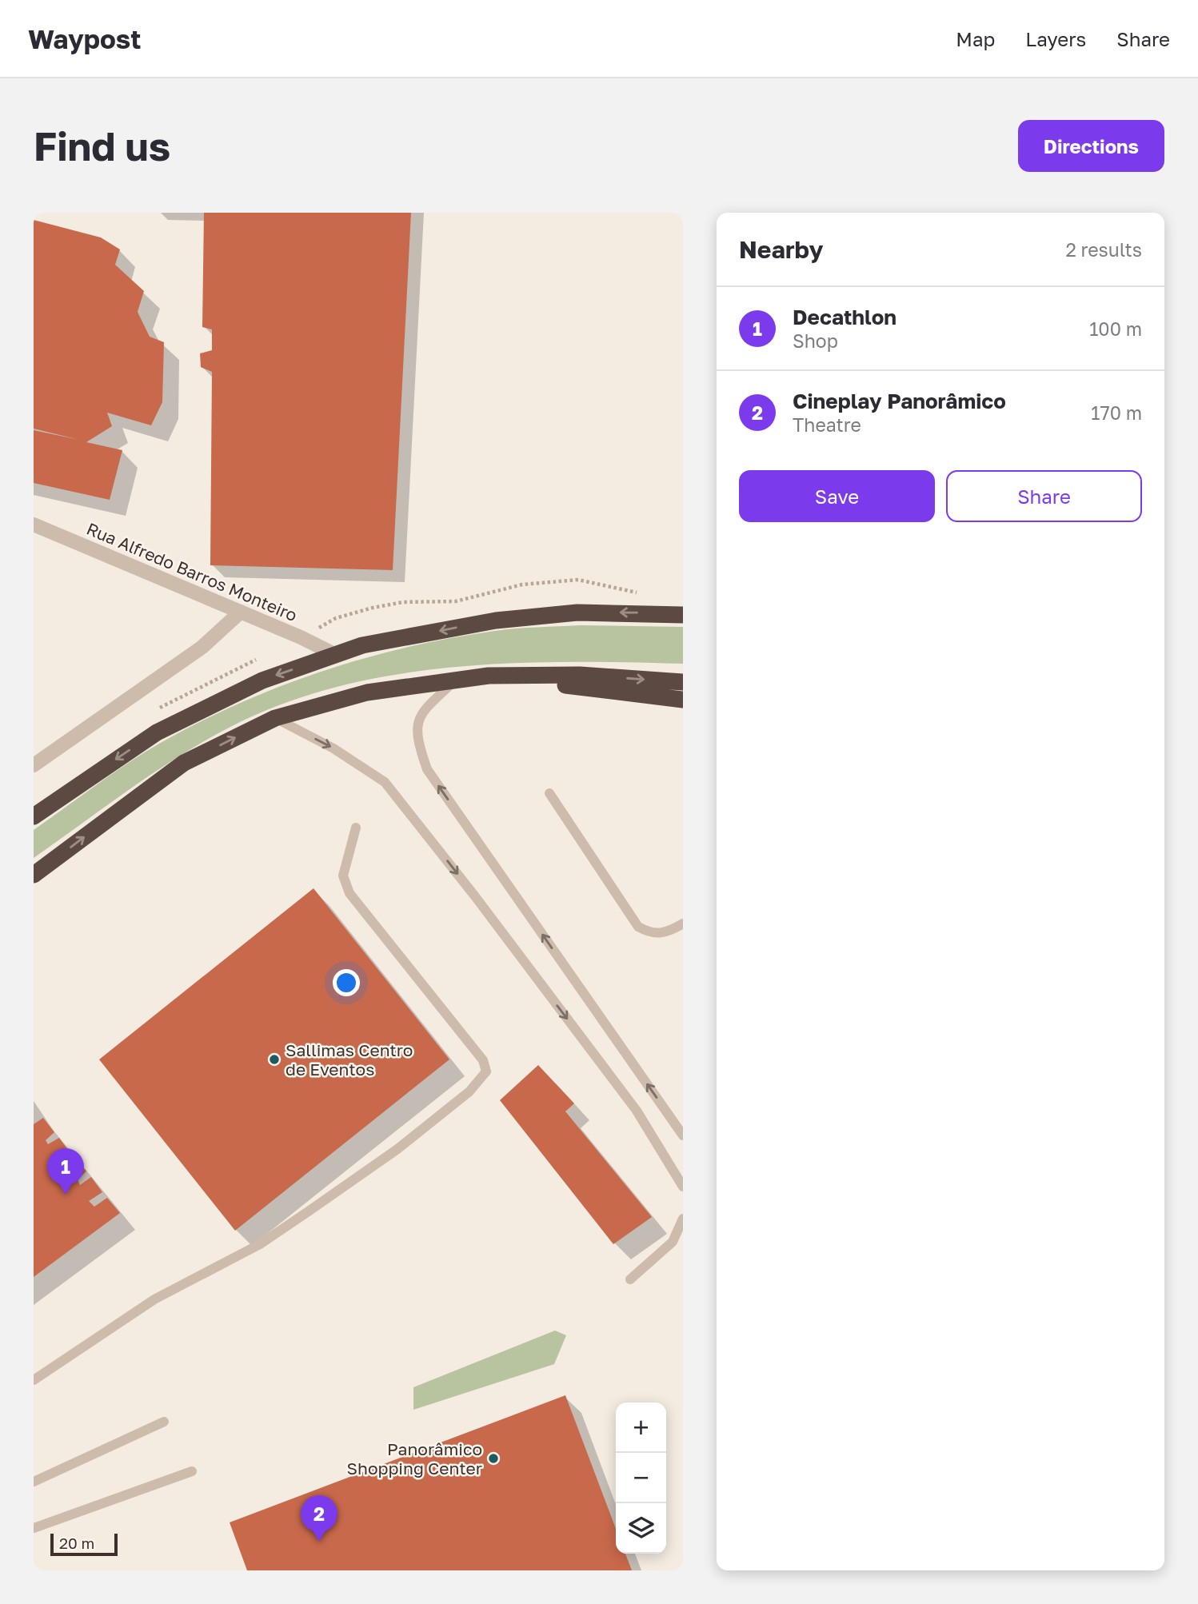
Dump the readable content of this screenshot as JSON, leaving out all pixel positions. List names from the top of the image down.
{
  "streets": {
    "street": ["Rua Alfredo Barros Monteiro"]
  },
  "places": ["Sallimas Centro de Eventos", "Panorâmico Shopping Center"],
  "scale_bar": "20 m",
  "page": {
    "header": "Waypost",
    "nav": ["Map", "Layers", "Share"],
    "buttons": [
      "Directions",
      ["Save", "Share"]
    ],
    "title": "Find us",
    "heading": ["Nearby", "2 results"],
    "list": [
      {
        "mark": "1",
        "name": "Decathlon",
        "note": "Shop",
        "value": "100 m"
      },
      {
        "mark": "2",
        "name": "Cineplay Panorâmico",
        "note": "Theatre",
        "value": "170 m"
      }
    ],
    "pins": ["1", "2"],
    "map_buttons": ["+", "−"],
    "scale": "20 m"
  }
}
